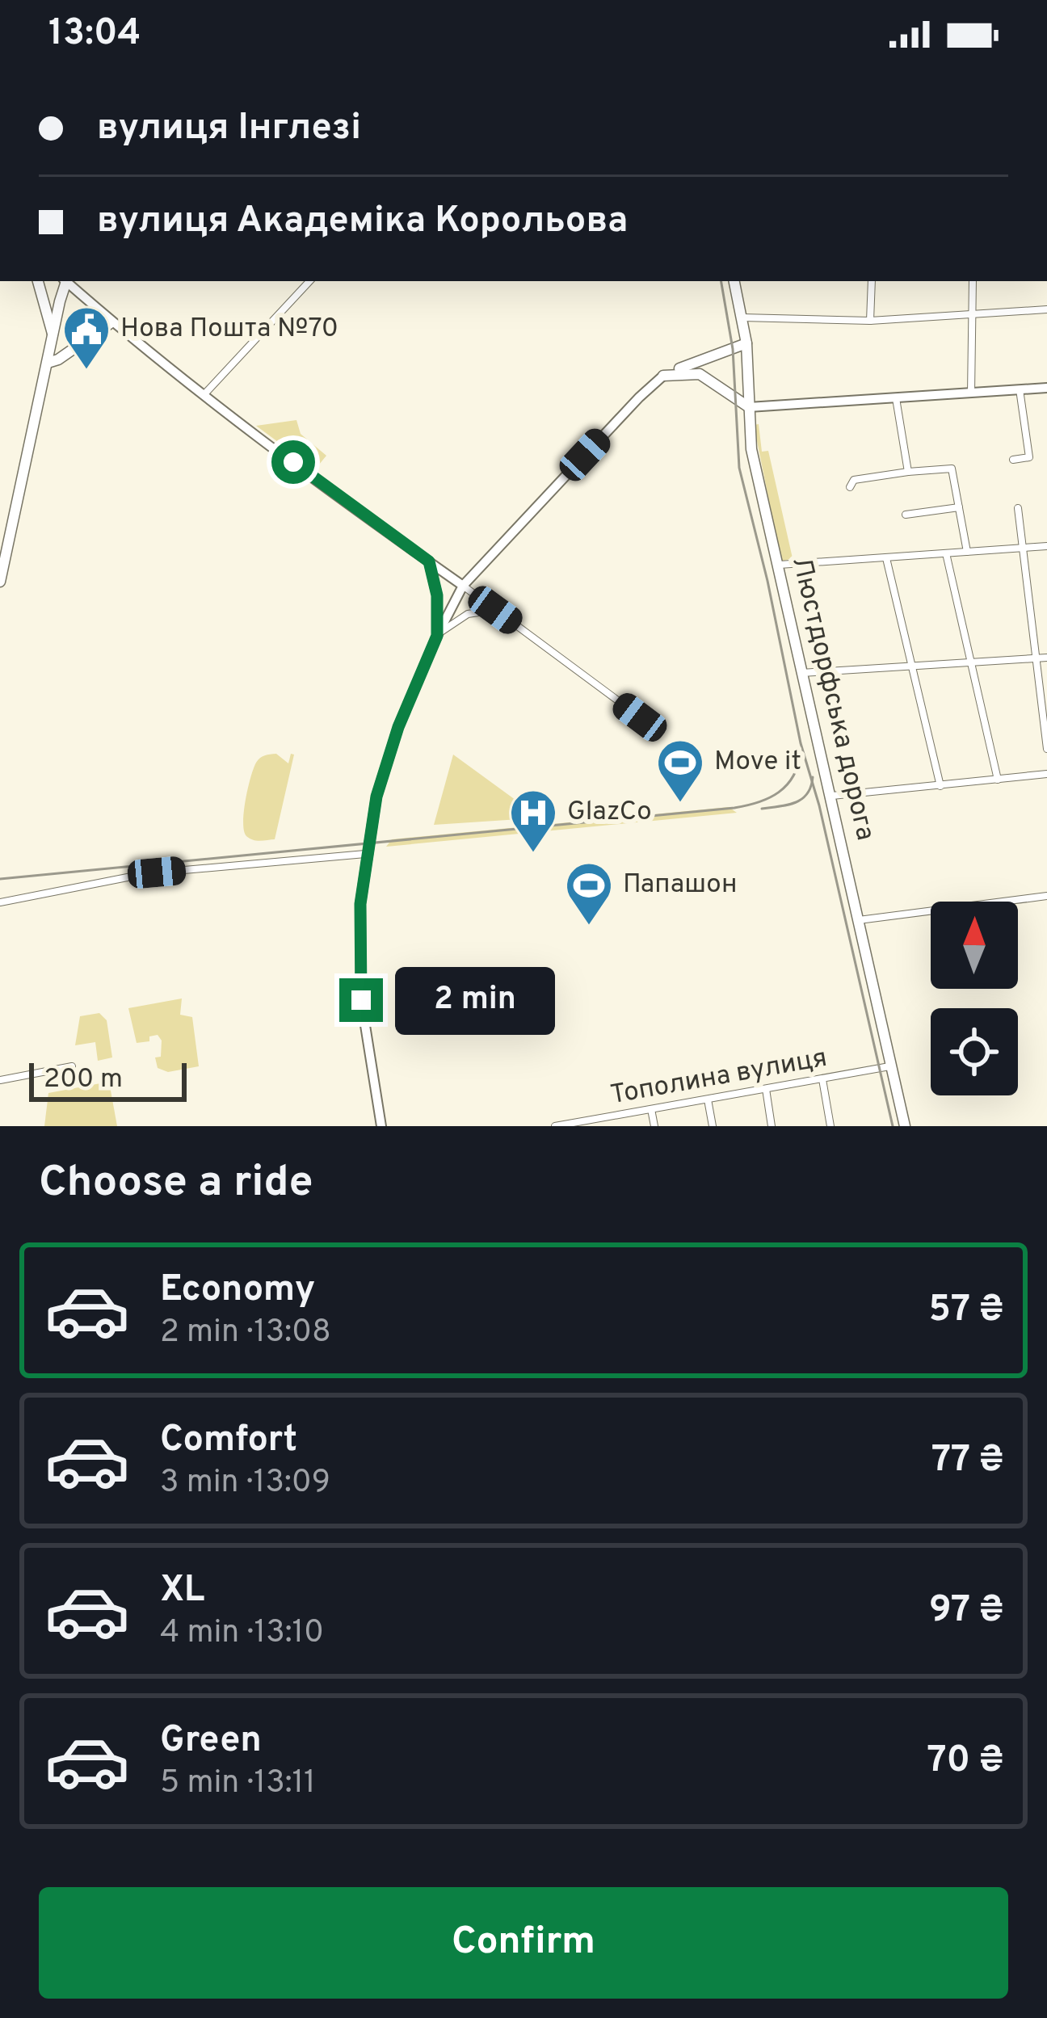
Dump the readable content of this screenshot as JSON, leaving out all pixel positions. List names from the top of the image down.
{
  "streets": {
    "main road": ["Люстдорфська дорога"],
    "street": ["Тополина вулиця"]
  },
  "crossings": [
    ["Люстдорфська дорога", "Тополина вулиця"]
  ],
  "places": {
    "public building": ["Нова Пошта №70"],
    "sports": ["Move it", "Папашон"],
    "hospital": ["GlazCo"]
  },
  "scale_bar": "200 m",
  "north": "top",
  "page": {
    "status": "13:04",
    "banner": ["вулиця Інглезі", "вулиця Академіка Корольова"],
    "bubble": "2 min",
    "scale": "200 m",
    "heading": "Choose a ride",
    "list": [
      {
        "name": "Economy",
        "note": "2 min · 13:08",
        "value": "57 ₴"
      },
      {
        "name": "Comfort",
        "note": "3 min · 13:09",
        "value": "77 ₴"
      },
      {
        "name": "XL",
        "note": "4 min · 13:10",
        "value": "97 ₴"
      },
      {
        "name": "Green",
        "note": "5 min · 13:11",
        "value": "70 ₴"
      }
    ],
    "buttons": "Confirm"
  }
}
